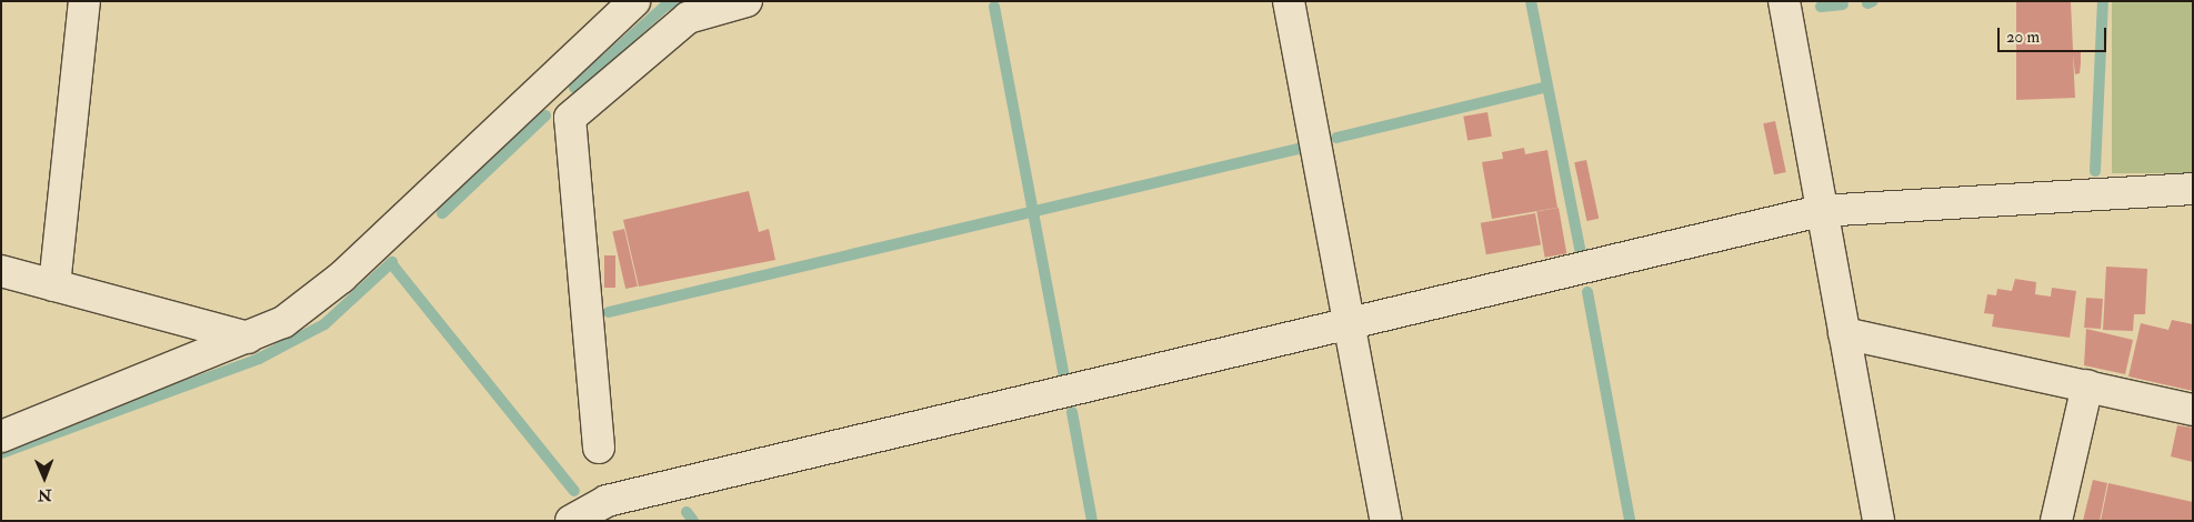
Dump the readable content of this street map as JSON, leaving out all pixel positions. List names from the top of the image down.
{
  "scale_bar": "20 m",
  "north": "bottom"
}
